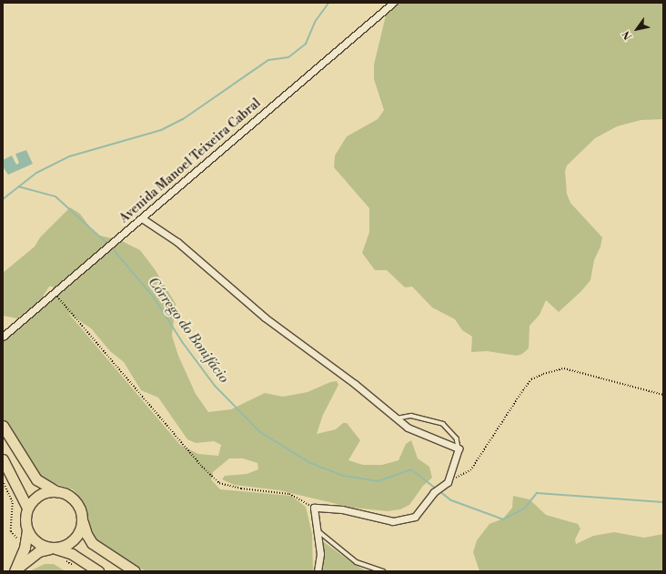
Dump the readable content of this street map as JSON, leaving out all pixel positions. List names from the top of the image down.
{
  "streets": {
    "street": ["Avenida Manoel Teixeira Cabral"]
  },
  "water": ["Córrego do Bonifácio"],
  "north": "bottom left"
}
